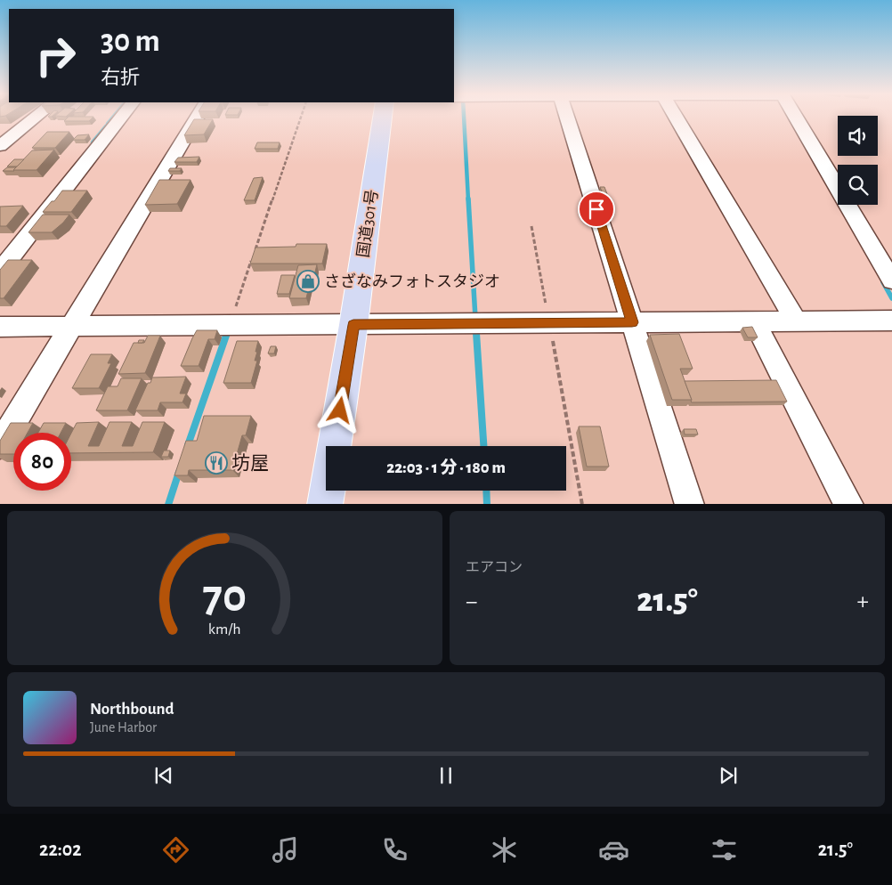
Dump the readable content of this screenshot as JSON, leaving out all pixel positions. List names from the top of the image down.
{
  "streets": {
    "highway": ["国道301号"]
  },
  "places": {
    "shop": ["さざなみフォトスタジオ"],
    "restaurant": ["坊屋"]
  },
  "page": {
    "turn": ["30 m", "右折"],
    "limit": "80",
    "trip": "22:03 · 1 分 · 180 m",
    "tile": "エアコン",
    "heat": ["−", "21.5°", "+"],
    "song": ["Northbound", "June Harbor"],
    "tabs": ["22:02", "21.5°"],
    "gauge": ["70", "km/h"]
  }
}
